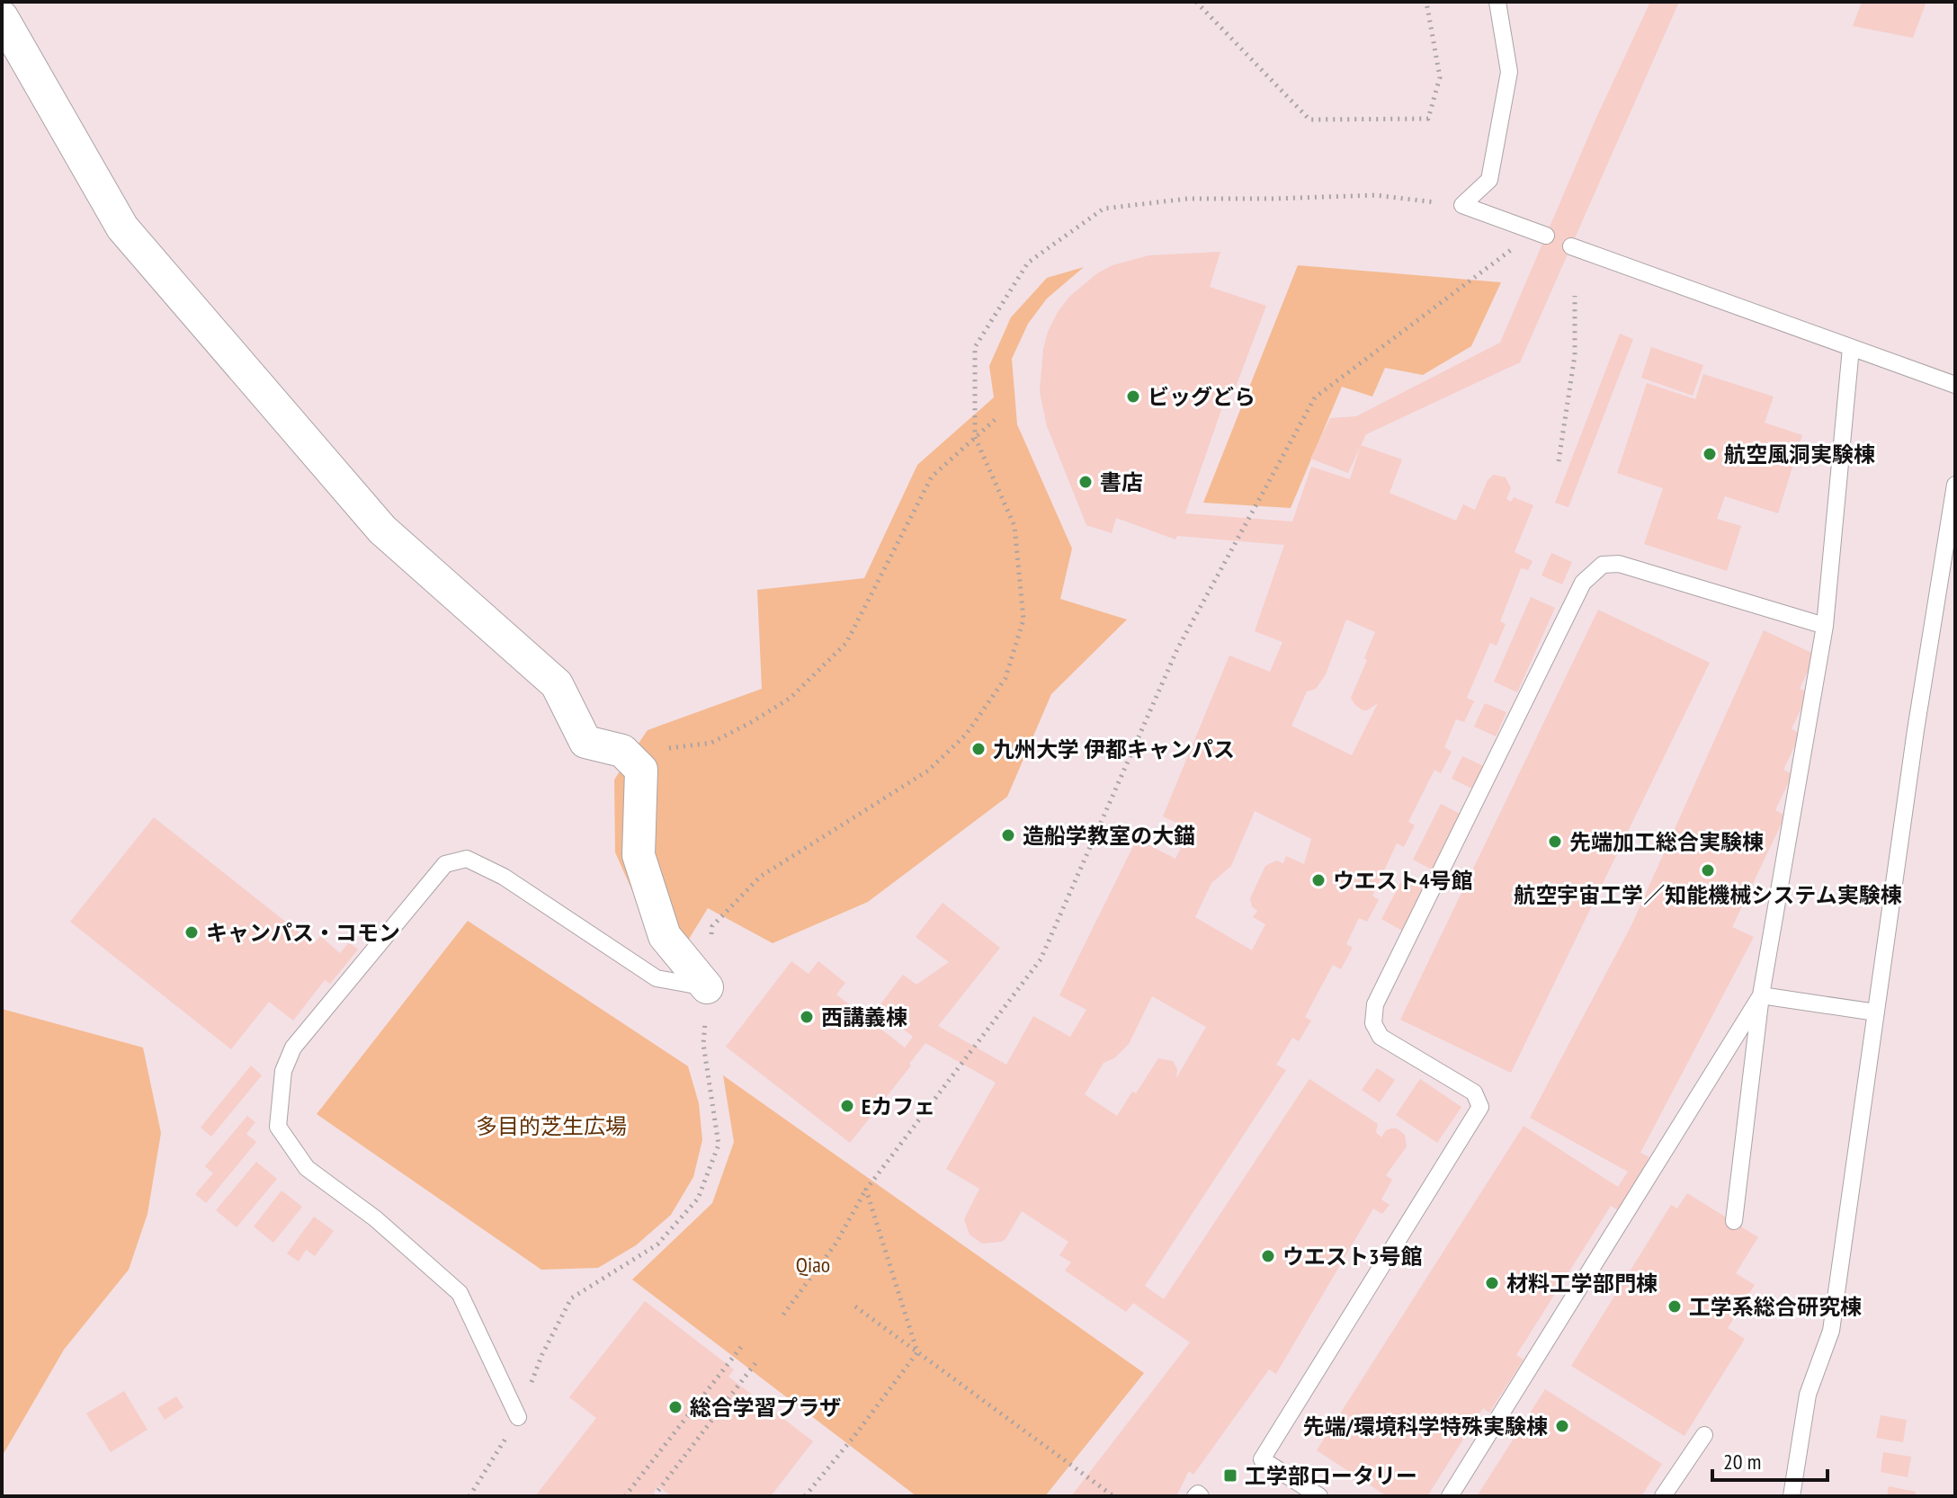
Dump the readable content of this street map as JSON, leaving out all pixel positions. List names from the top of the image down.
{
  "parks": ["多目的芝生広場", "Qiao"],
  "places": {
    "other": [
      "ビッグどら",
      "航空風洞実験棟",
      "書店",
      "九州大学 伊都キャンパス",
      "造船学教室の大錨",
      "先端加工総合実験棟",
      "航空宇宙工学／知能機械システム実験棟",
      "ウエスト4号館",
      "キャンパス・コモン",
      "西講義棟",
      "Eカフェ",
      "ウエスト3号館",
      "材料工学部門棟",
      "工学系総合研究棟",
      "総合学習プラザ",
      "先端/環境科学特殊実験棟"
    ],
    "transit": ["工学部ロータリー"]
  },
  "scale_bar": "20 m"
}
